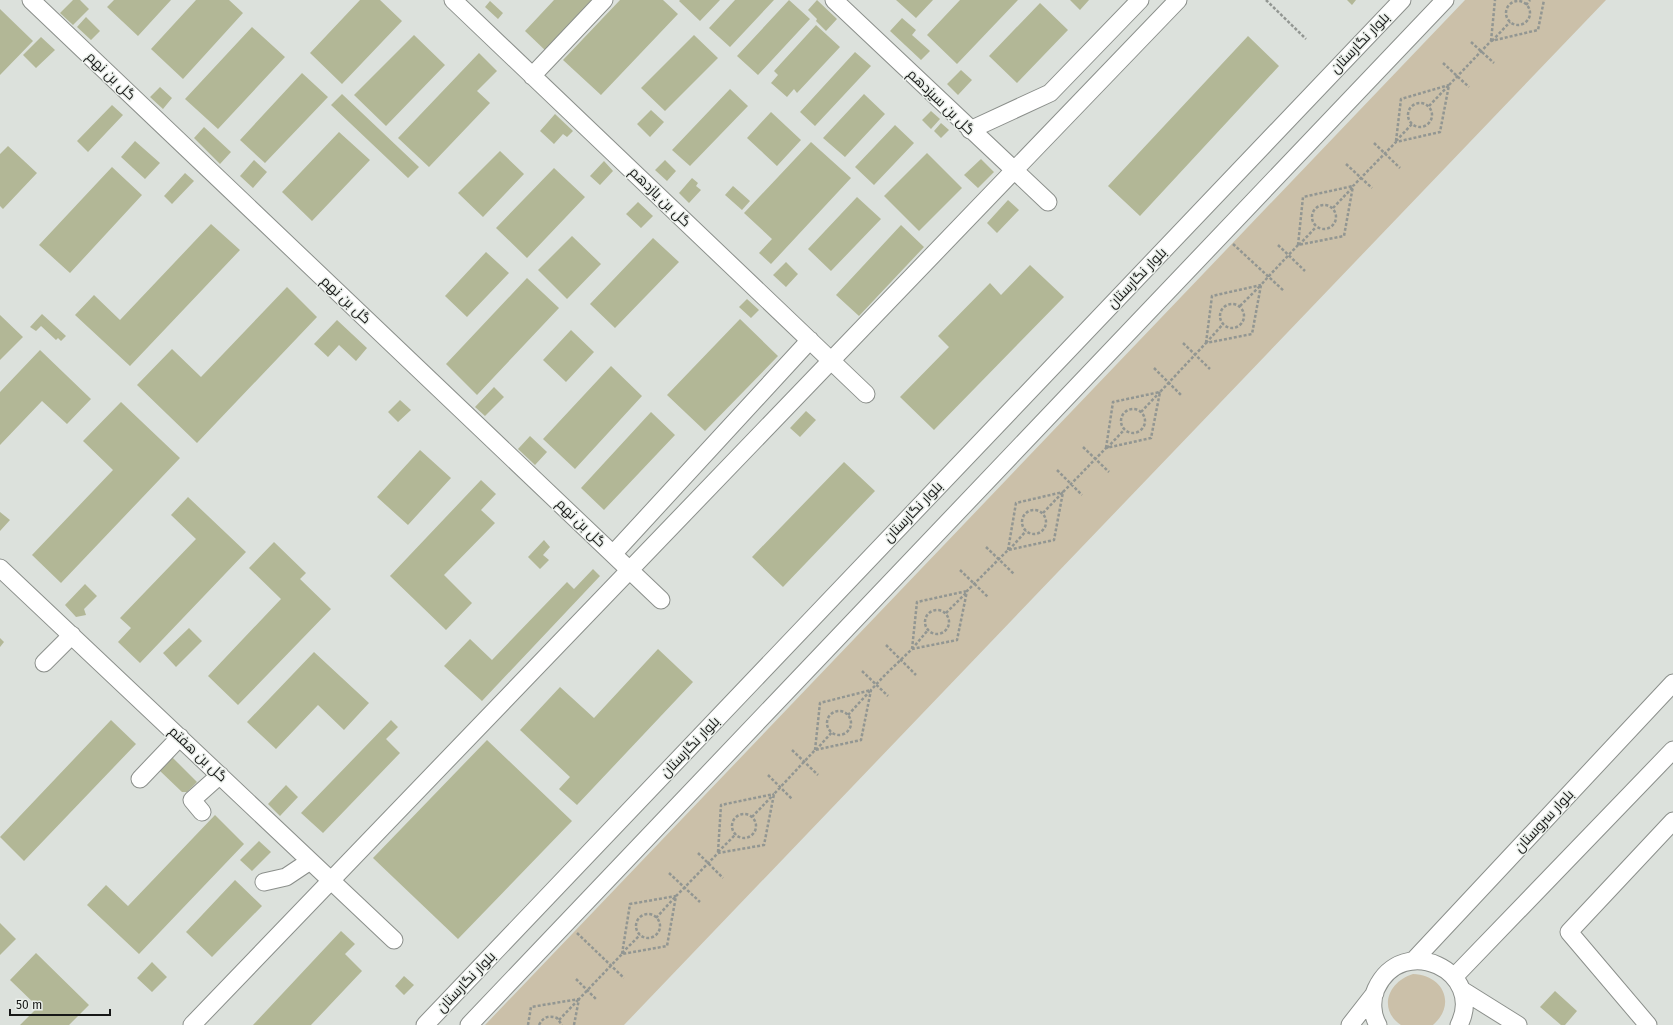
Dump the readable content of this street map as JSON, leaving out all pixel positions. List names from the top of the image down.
{
  "streets": {
    "street": [
      "بلوار نگارستان",
      "گل بن نهم",
      "گل بن سیزدهم",
      "گل بن یازدهم",
      "گل بن هفتم",
      "بلوار سروستان"
    ]
  },
  "scale_bar": "50 m"
}
